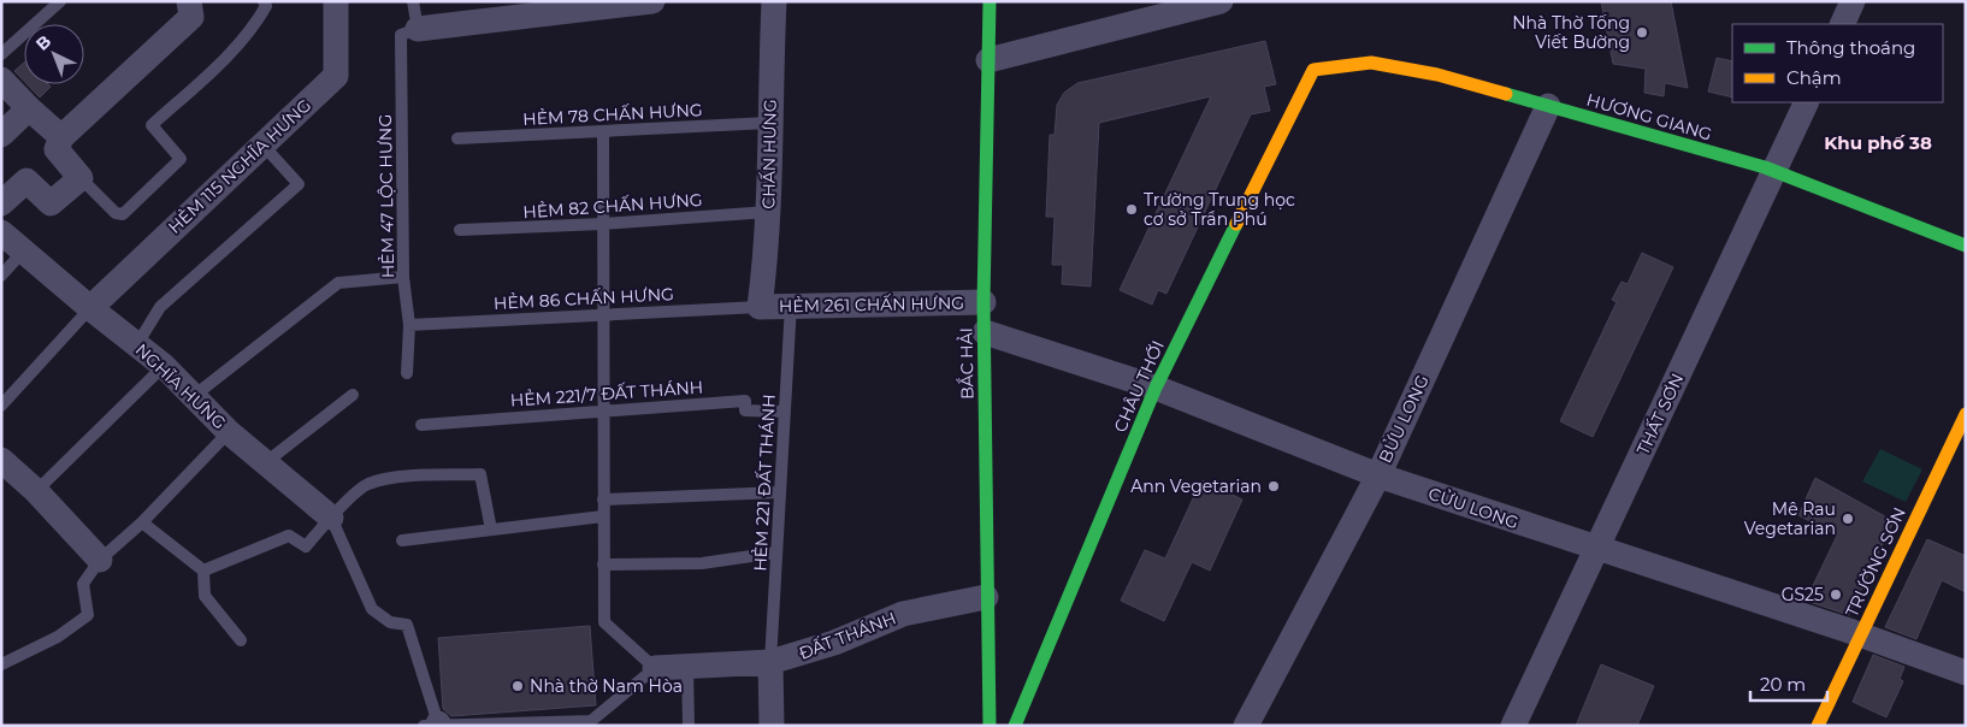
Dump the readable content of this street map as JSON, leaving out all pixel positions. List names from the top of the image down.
{
  "streets": {
    "street": [
      "HƯƠNG GIANG",
      "CHẤN HƯNG",
      "HẺM 115 NGHĨA HƯNG",
      "HẺM 261 CHẤN HƯNG",
      "BẮC HẢI",
      "NGHĨA HƯNG",
      "CHÂU THỚI",
      "THẤT SƠN",
      "BỬU LONG",
      "CỬU LONG",
      "TRƯỜNG SƠN",
      "ĐẤT THÁNH"
    ],
    "lane": [
      "HẺM 78 CHẤN HƯNG",
      "HẺM 47 LỘC HƯNG",
      "HẺM 82 CHẤN HƯNG",
      "HẺM 86 CHẤN HƯNG",
      "HẺM 221/7 ĐẤT THÁNH",
      "HẺM 221 ĐẤT THÁNH"
    ]
  },
  "crossings": [
    ["HẺM 78 CHẤN HƯNG", "CHẤN HƯNG"],
    ["HƯƠNG GIANG", "CHÂU THỚI"],
    ["HƯƠNG GIANG", "THẤT SƠN"],
    ["HƯƠNG GIANG", "BỬU LONG"],
    ["CHẤN HƯNG", "HẺM 82 CHẤN HƯNG"],
    ["CHẤN HƯNG", "HẺM 86 CHẤN HƯNG"],
    ["CHẤN HƯNG", "HẺM 261 CHẤN HƯNG"],
    ["HẺM 115 NGHĨA HƯNG", "NGHĨA HƯNG"],
    ["HẺM 47 LỘC HƯNG", "HẺM 86 CHẤN HƯNG"],
    ["HẺM 86 CHẤN HƯNG", "HẺM 261 CHẤN HƯNG"],
    ["HẺM 261 CHẤN HƯNG", "BẮC HẢI"],
    ["HẺM 261 CHẤN HƯNG", "HẺM 221 ĐẤT THÁNH"],
    ["BẮC HẢI", "CỬU LONG"],
    ["BẮC HẢI", "ĐẤT THÁNH"],
    ["CHÂU THỚI", "CỬU LONG"],
    ["HẺM 221/7 ĐẤT THÁNH", "HẺM 221 ĐẤT THÁNH"],
    ["THẤT SƠN", "CỬU LONG"],
    ["BỬU LONG", "CỬU LONG"],
    ["HẺM 221 ĐẤT THÁNH", "ĐẤT THÁNH"],
    ["CỬU LONG", "TRƯỜNG SƠN"]
  ],
  "districts": ["Khu phố 38"],
  "places": [
    "Nhà Thờ Tống Viết Bường",
    "Trường Trung học cơ sở Trần Phú",
    "Ann Vegetarian",
    "Mê Rau Vegetarian",
    "GS25",
    "Nhà thờ Nam Hòa"
  ],
  "legend": ["Thông thoáng", "Chậm"],
  "scale_bar": "20 m",
  "north": "top left"
}
